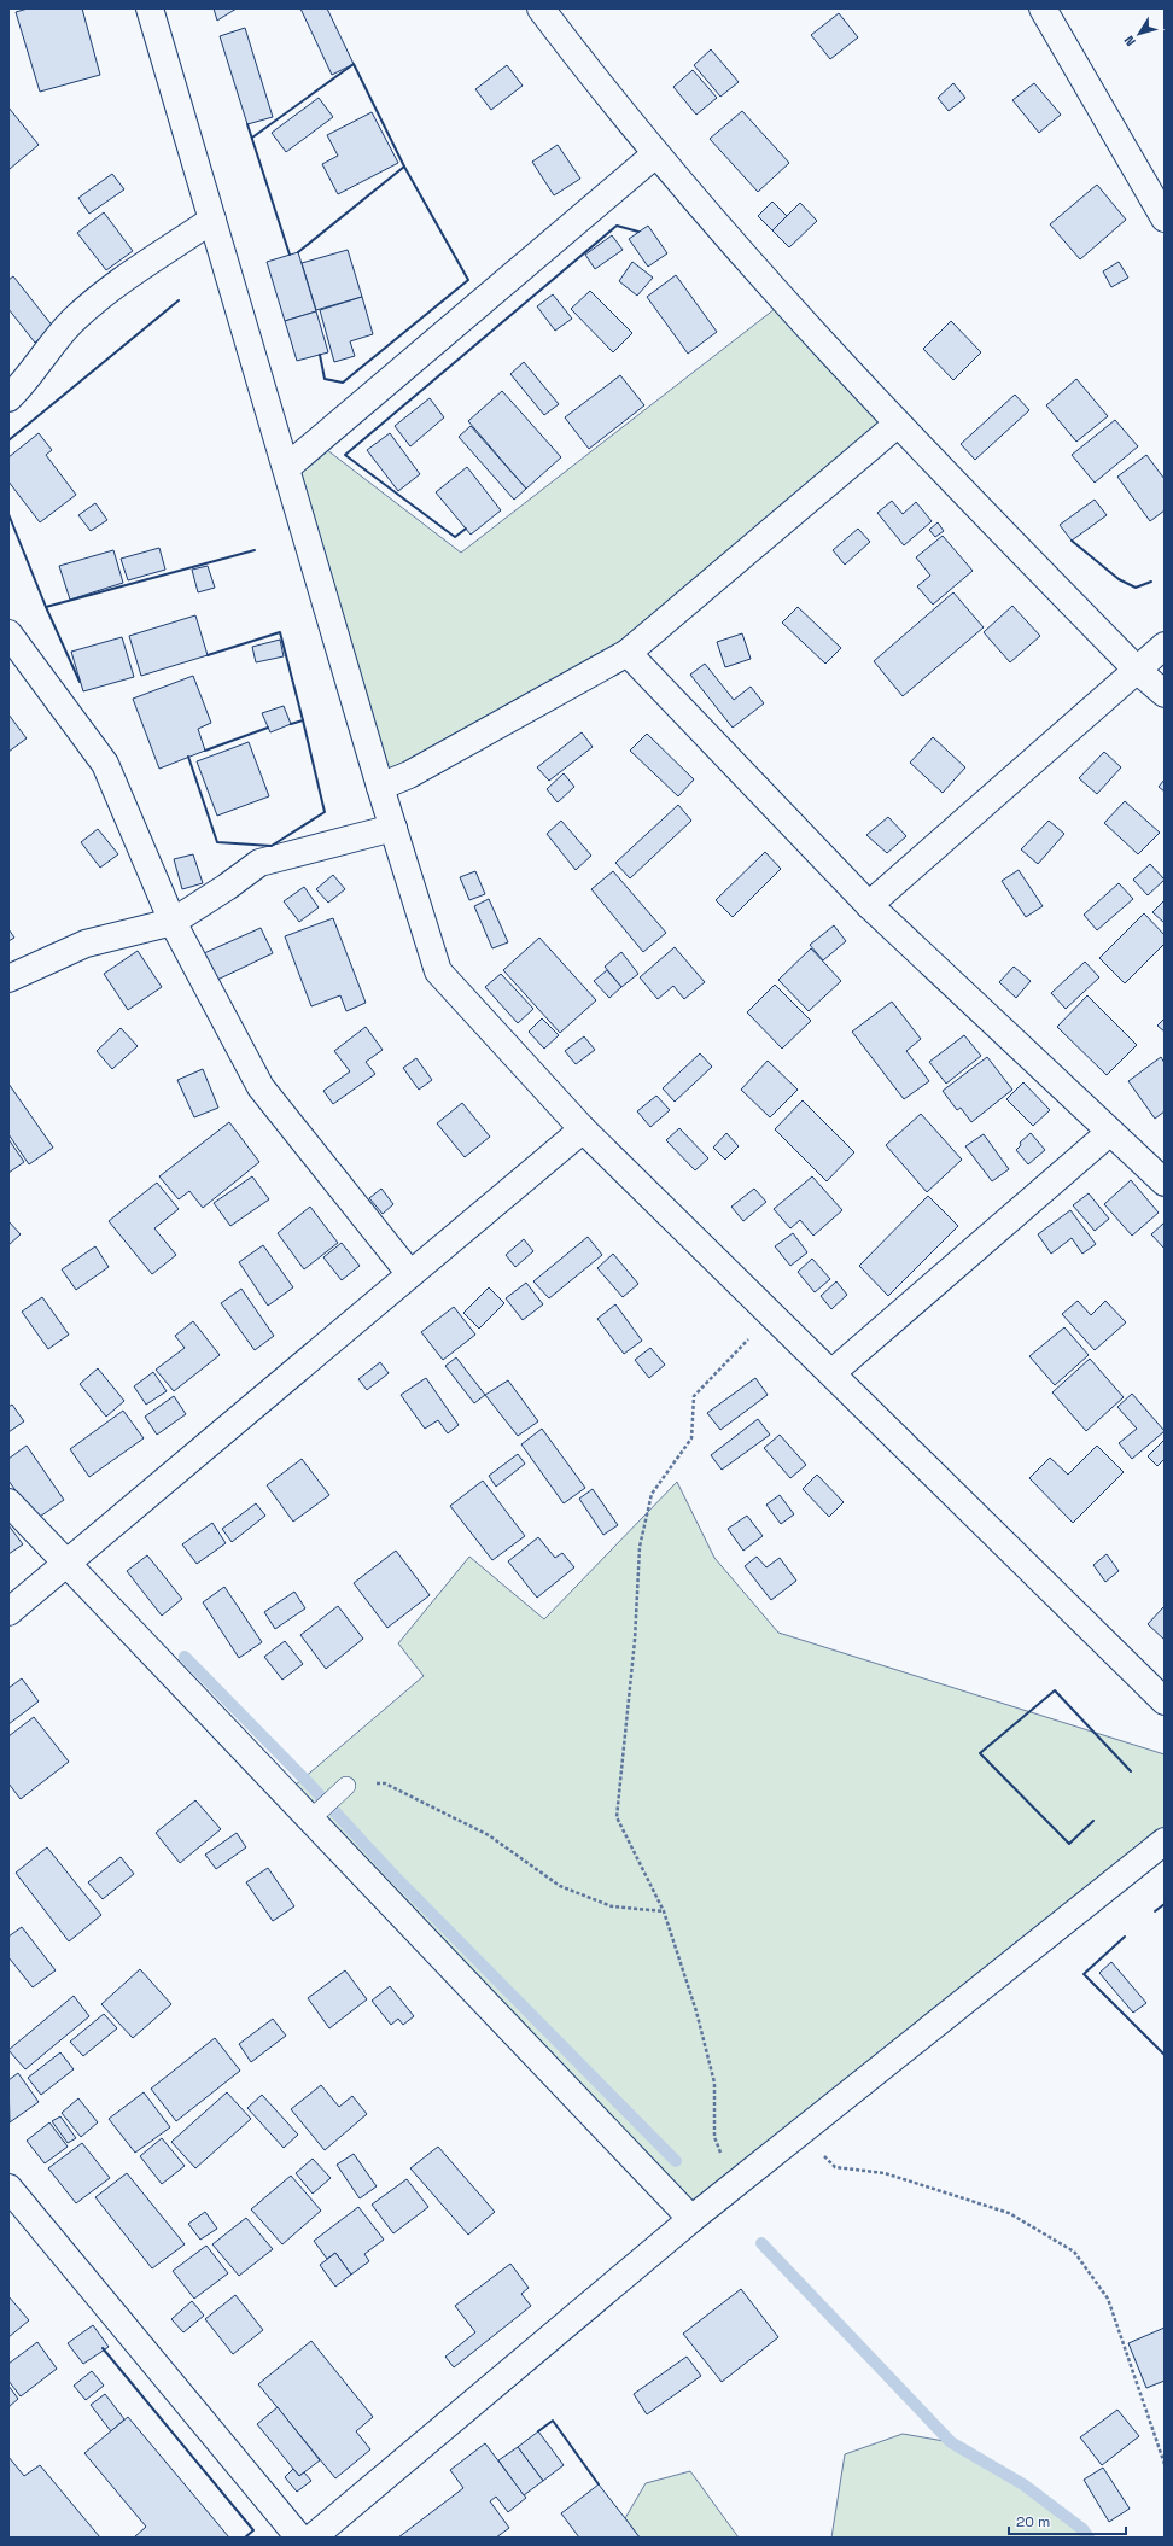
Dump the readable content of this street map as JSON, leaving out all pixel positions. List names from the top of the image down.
{
  "scale_bar": "20 m",
  "north": "bottom left"
}
